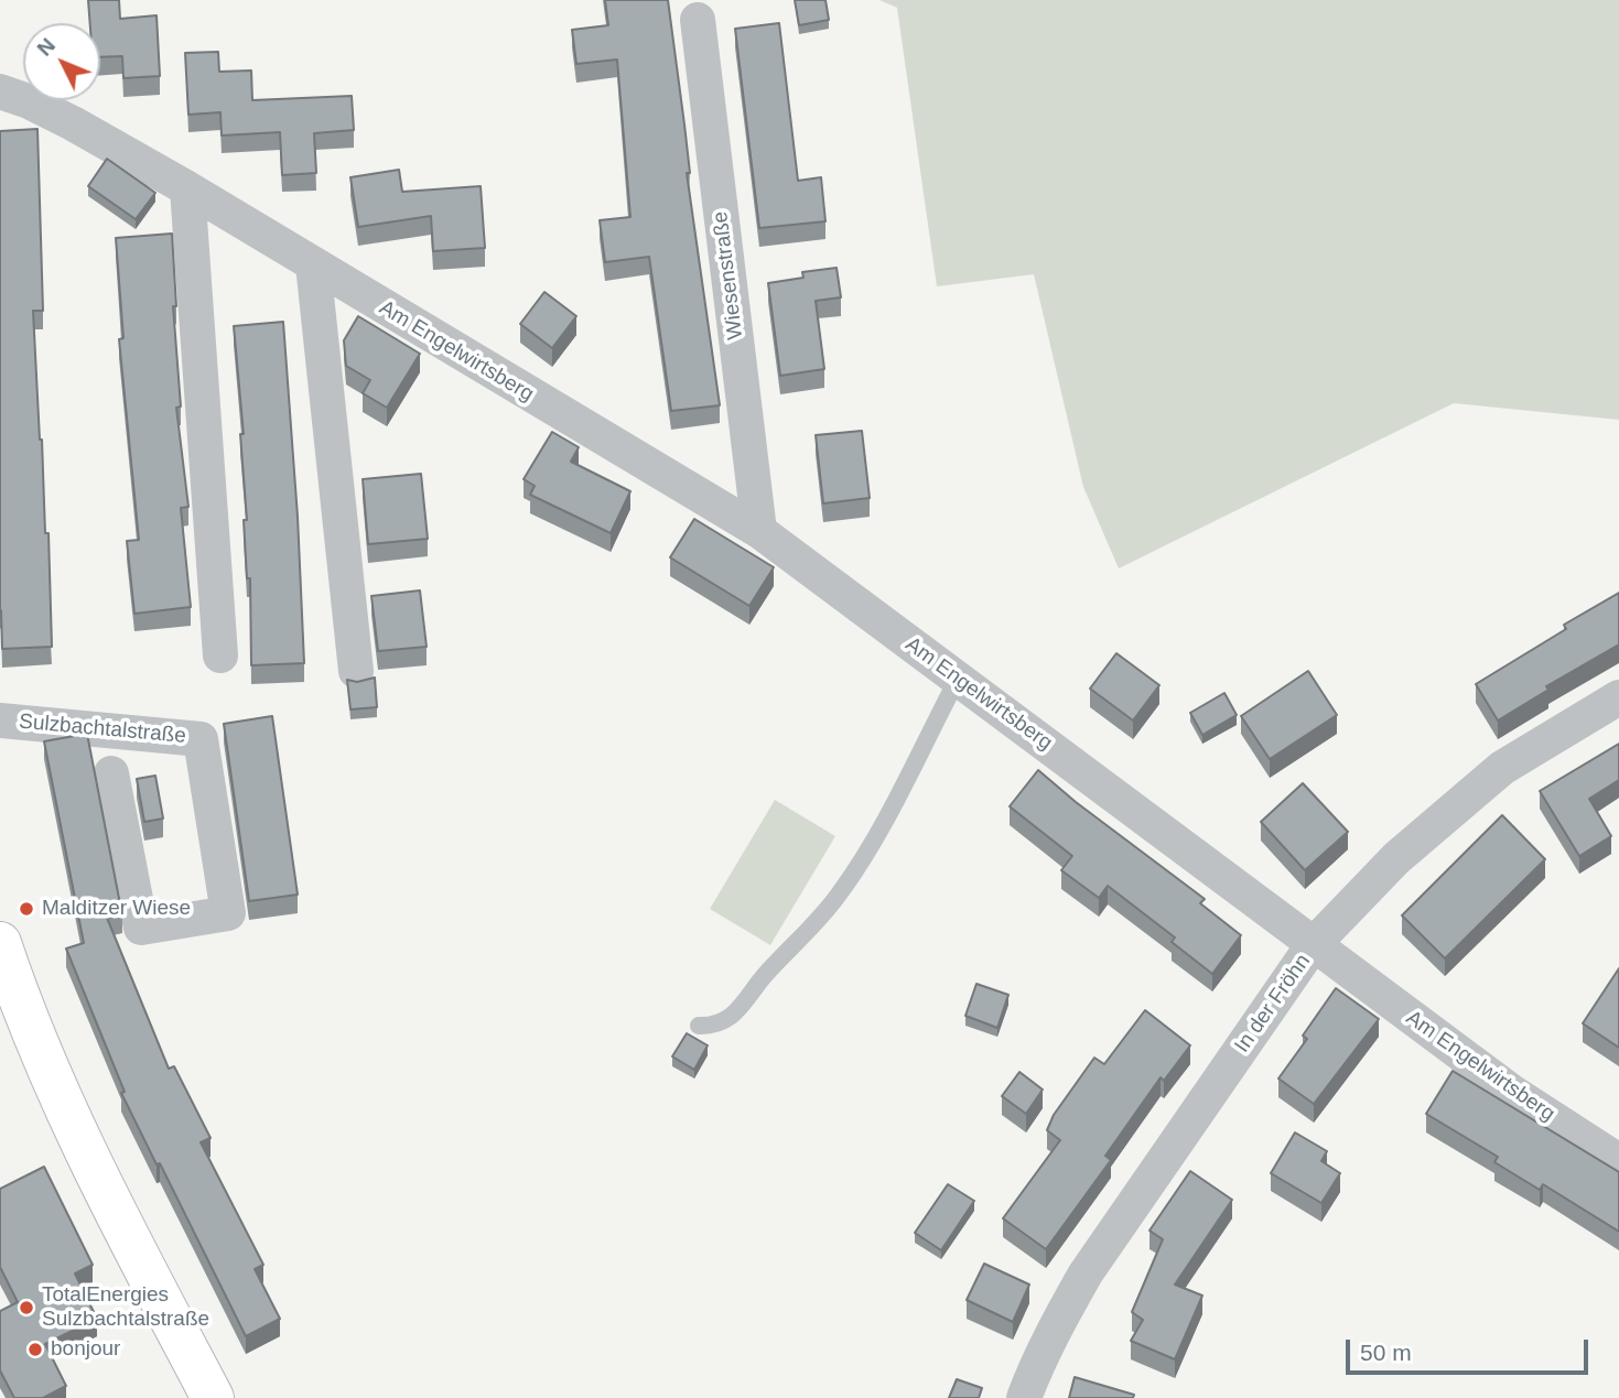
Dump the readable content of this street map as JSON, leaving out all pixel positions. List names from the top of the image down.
{
  "streets": {
    "street": [
      "Wiesenstraße",
      "Am Engelwirtsberg",
      "Sulzbachtalstraße",
      "In der Fröhn"
    ]
  },
  "crossings": [
    ["Wiesenstraße", "Am Engelwirtsberg"],
    ["Am Engelwirtsberg", "In der Fröhn"]
  ],
  "places": ["Malditzer Wiese", "TotalEnergies Sulzbachtalstraße", "bonjour"],
  "scale_bar": "50 m",
  "north": "top left"
}
